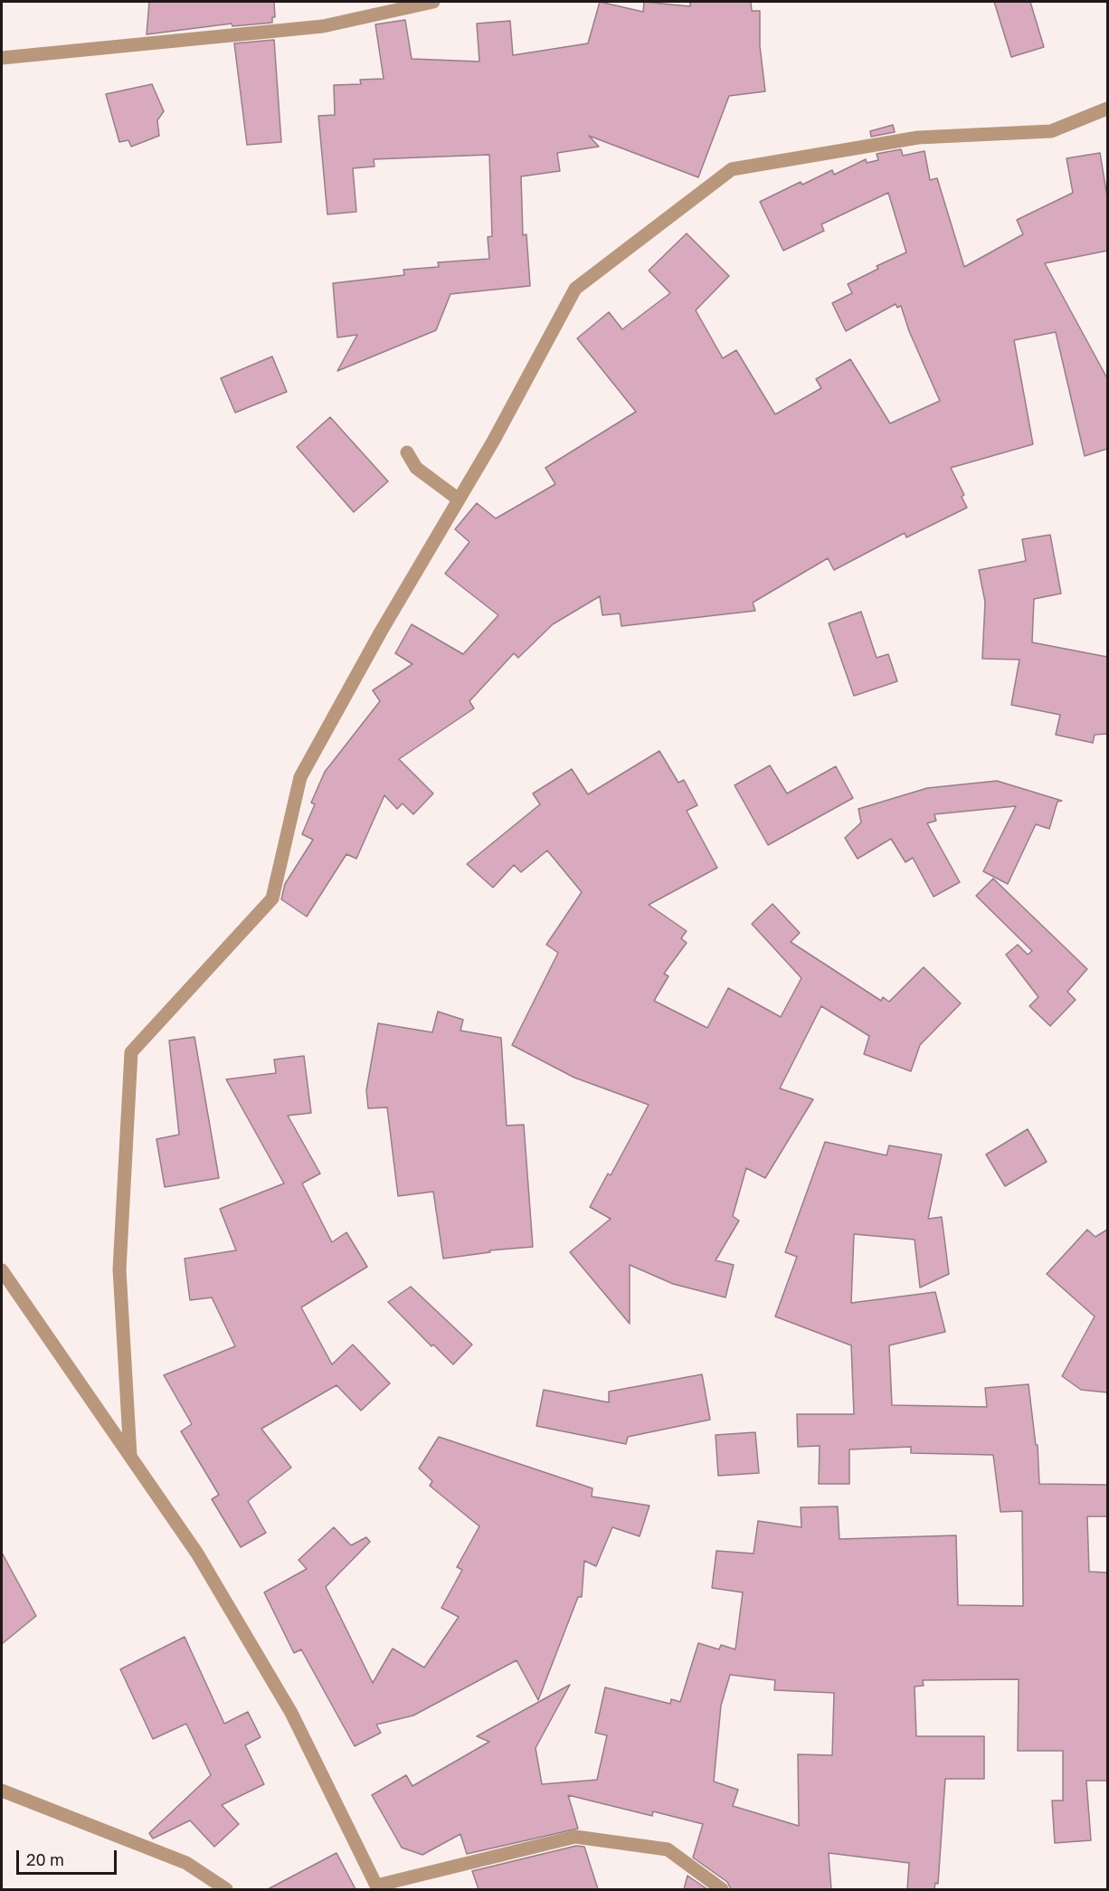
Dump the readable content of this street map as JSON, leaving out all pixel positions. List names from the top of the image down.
{
  "scale_bar": "20 m"
}
